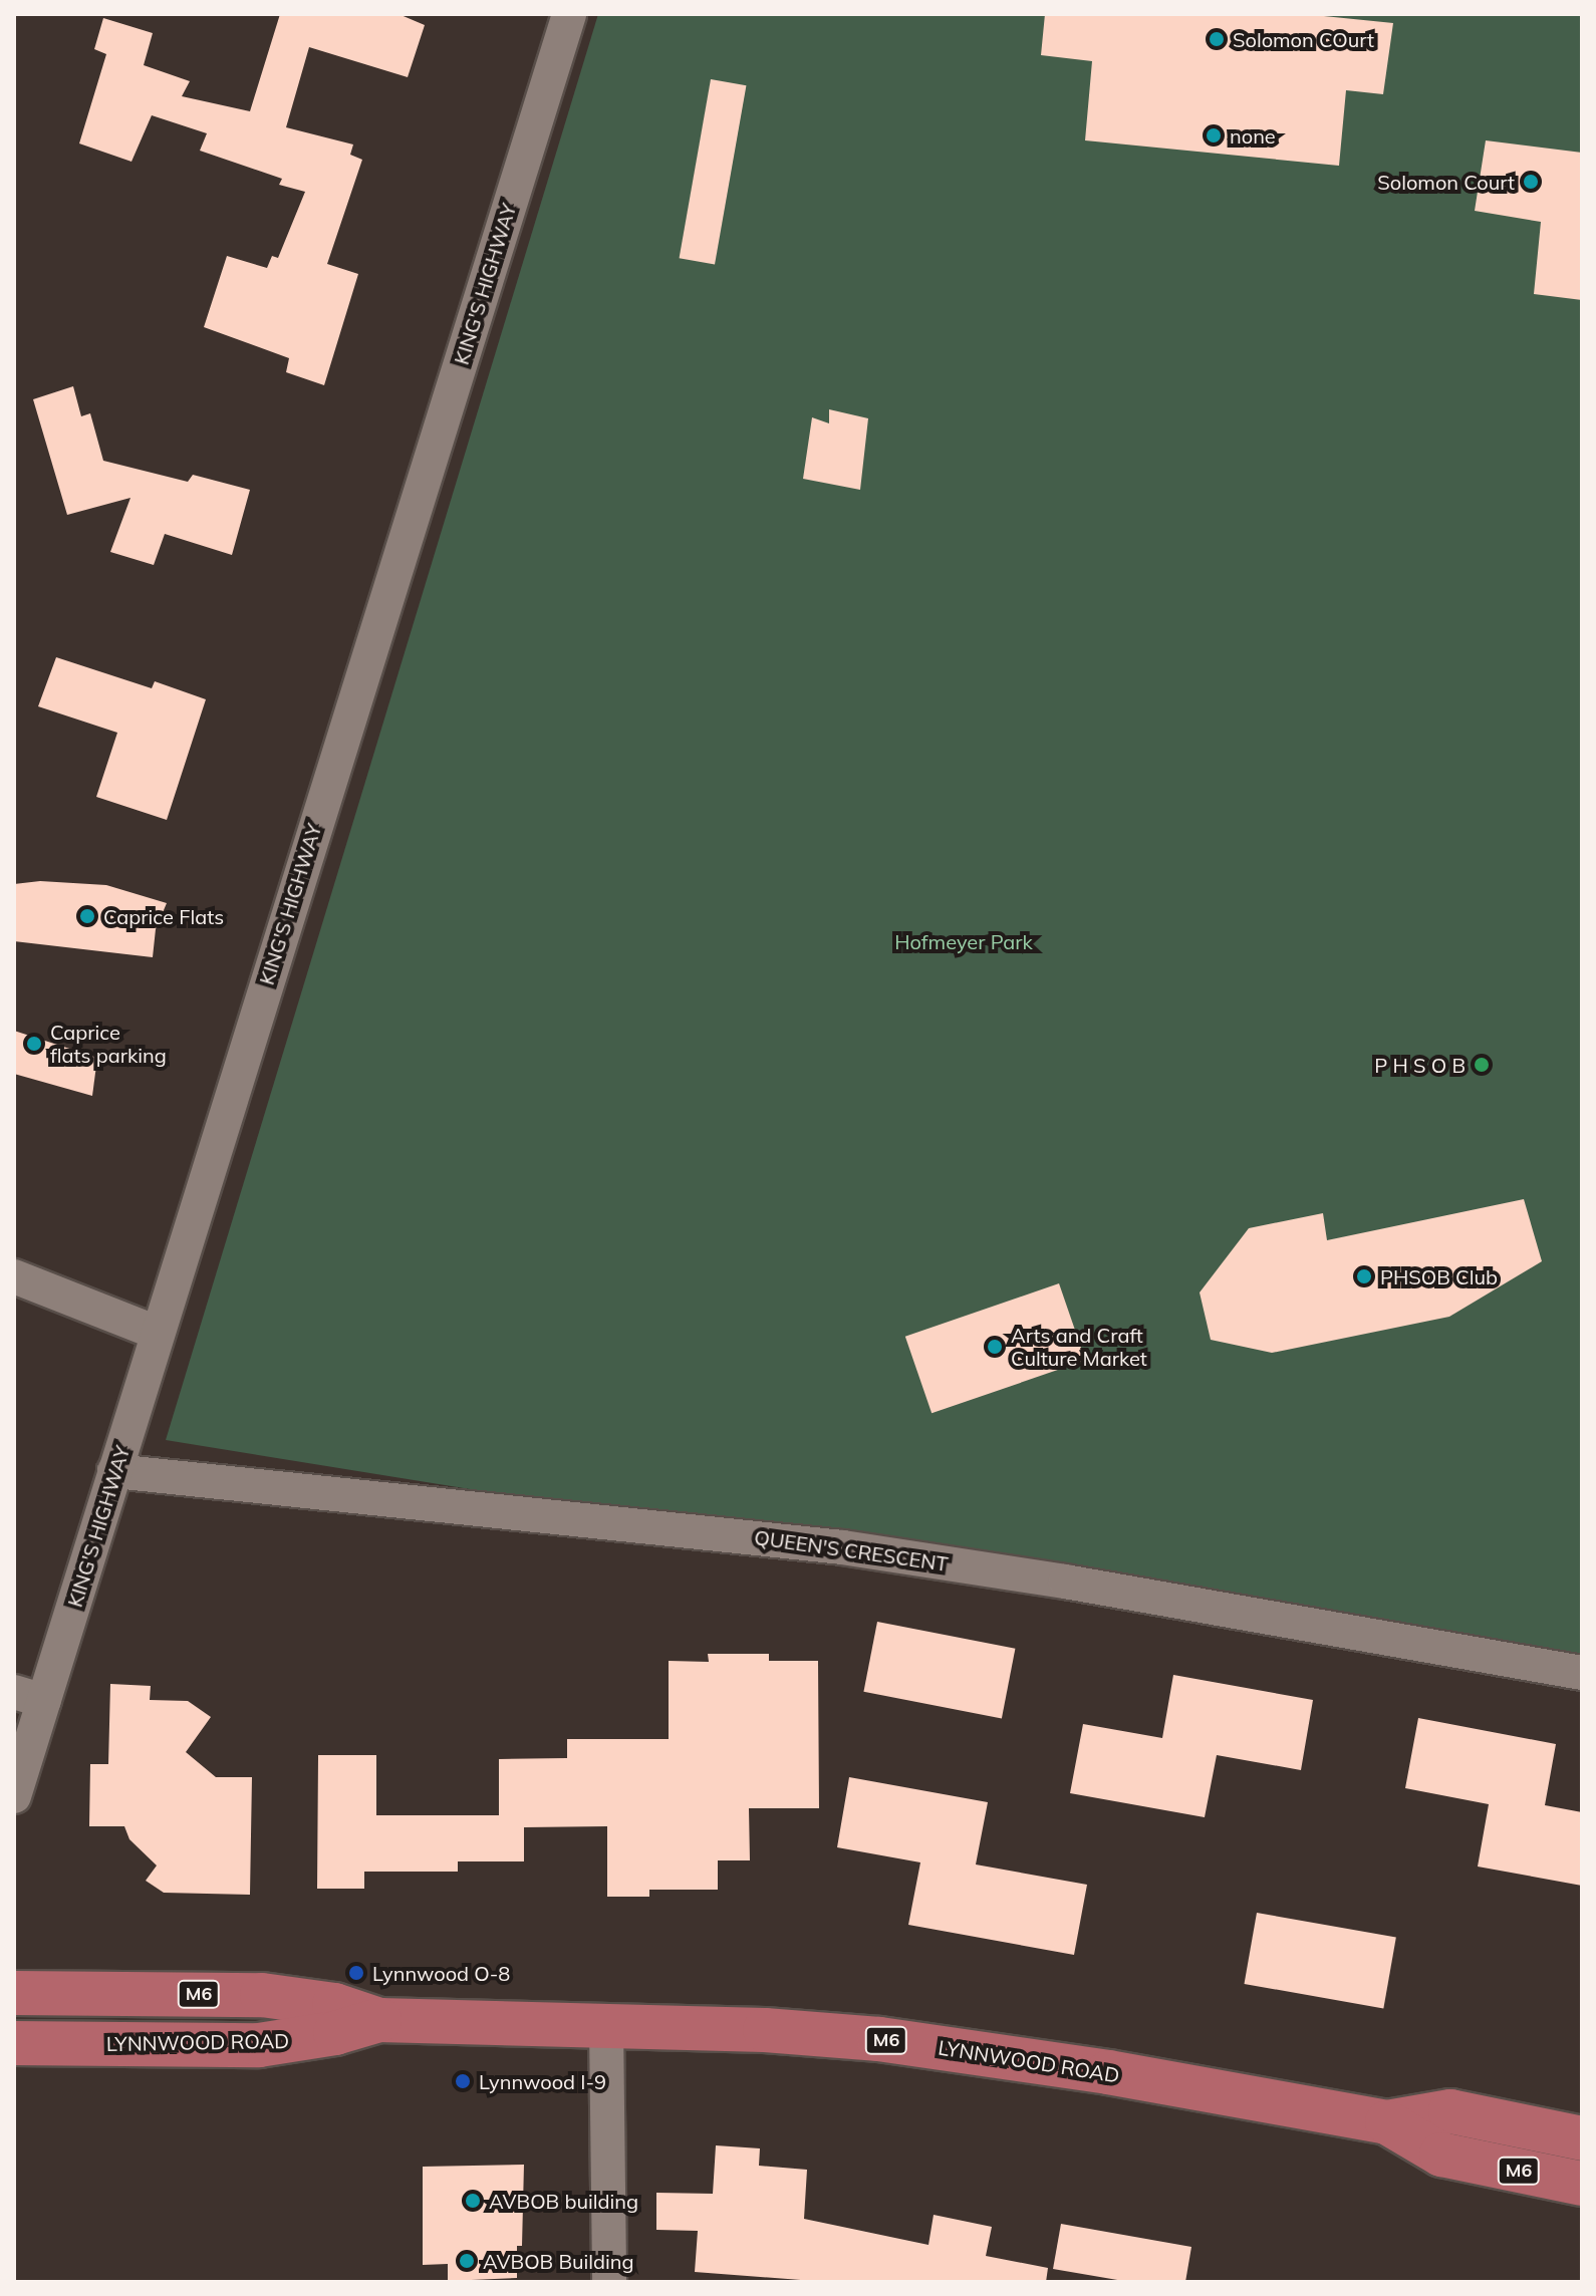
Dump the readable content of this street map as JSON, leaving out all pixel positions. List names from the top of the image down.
{
  "streets": {
    "main road": ["M6", "LYNNWOOD ROAD"],
    "street": ["KING'S HIGHWAY", "QUEEN'S CRESCENT"]
  },
  "crossings": [
    ["KING'S HIGHWAY", "QUEEN'S CRESCENT"]
  ],
  "parks": ["Hofmeyer Park"],
  "places": [
    "Solomon COurt",
    "none",
    "Solomon Court",
    "Caprice Flats",
    "Caprice flats parking",
    "P H S O B",
    "PHSOB Club",
    "Arts and Craft Culture Market",
    "Lynnwood O-8",
    "Lynnwood I-9",
    "AVBOB building",
    "AVBOB Building"
  ]
}
